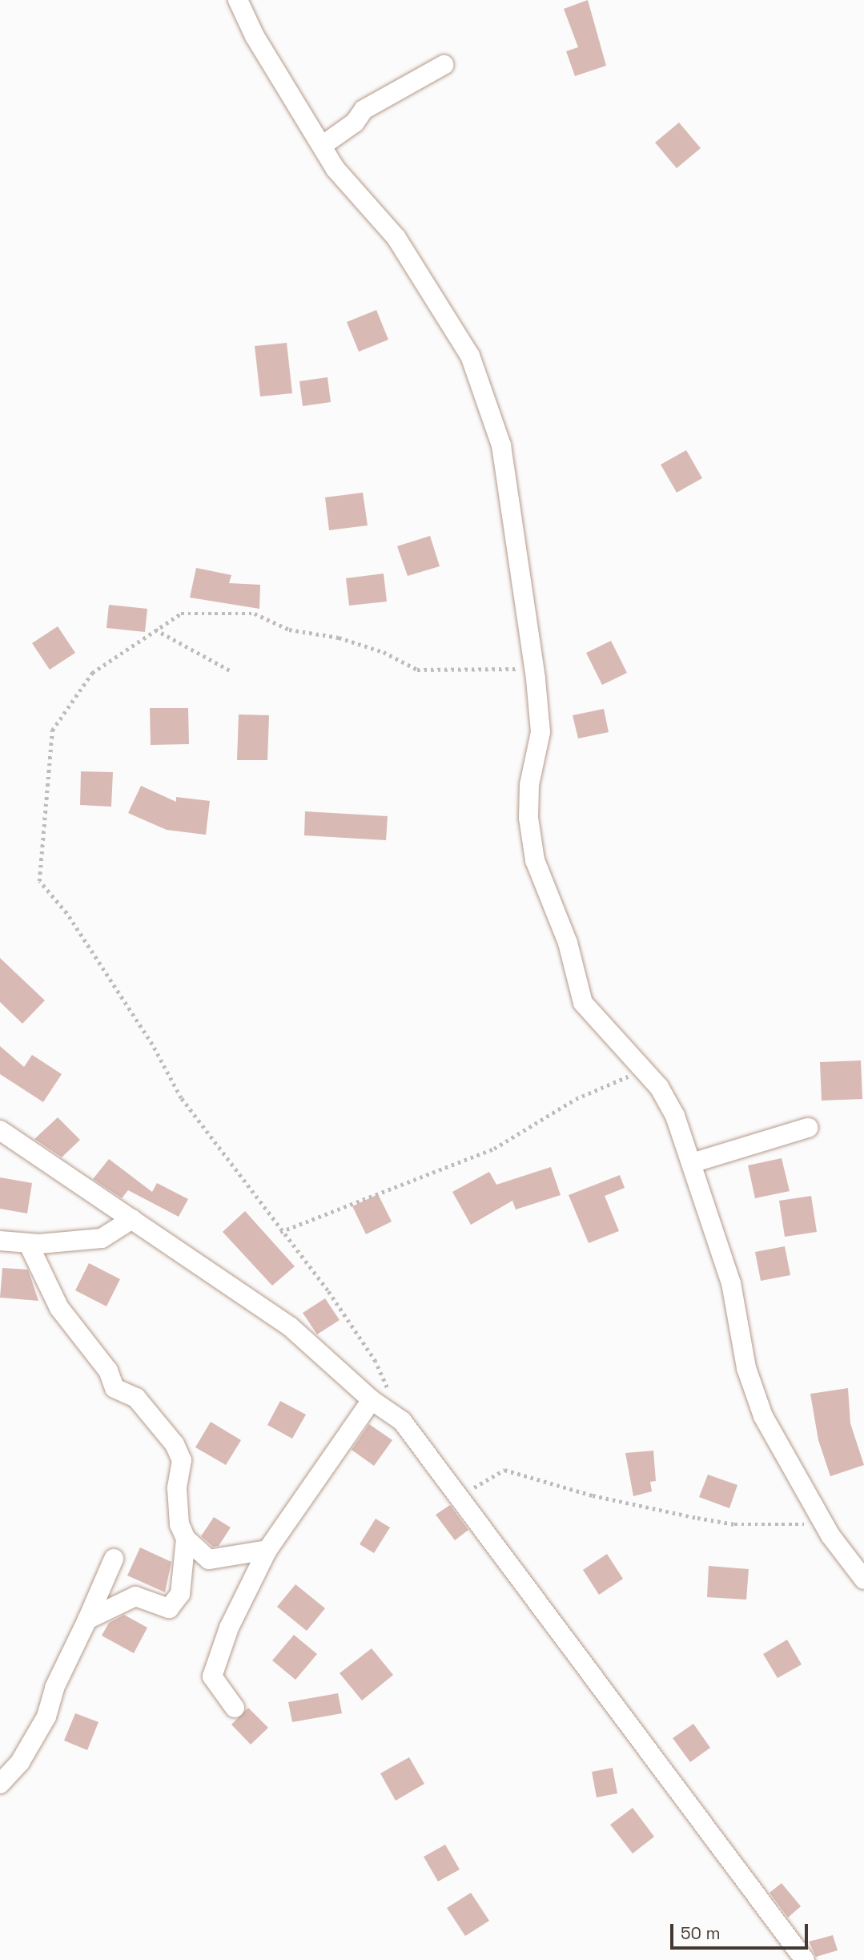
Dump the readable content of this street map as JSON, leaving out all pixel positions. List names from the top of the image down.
{
  "scale_bar": "50 m"
}
